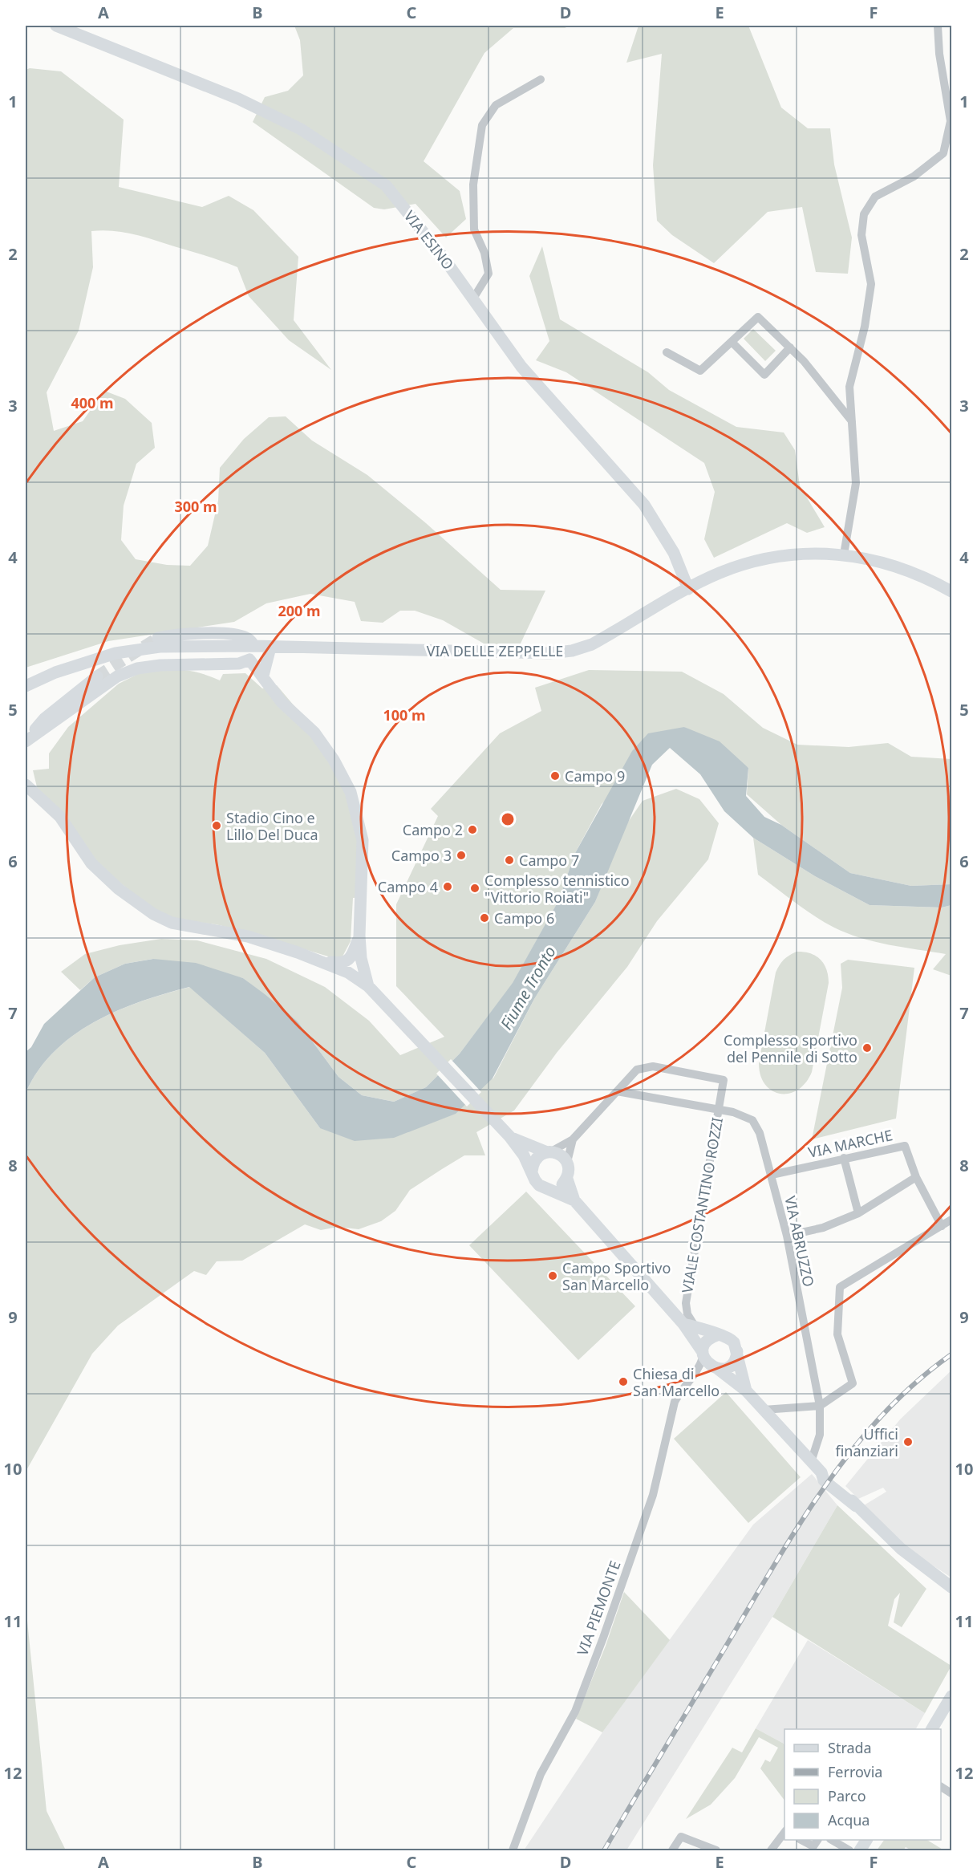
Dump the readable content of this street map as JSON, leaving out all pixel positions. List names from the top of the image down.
{
  "streets": {
    "street": [
      "VIA ESINO",
      "VIA DELLE ZEPPELLE",
      "VIA MARCHE",
      "VIALE COSTANTINO ROZZI",
      "VIA ABRUZZO",
      "VIA PIEMONTE"
    ]
  },
  "crossings": [
    ["VIA ESINO", "VIA DELLE ZEPPELLE"],
    ["VIA MARCHE", "VIA ABRUZZO"],
    ["VIALE COSTANTINO ROZZI", "VIA ABRUZZO"],
    ["VIALE COSTANTINO ROZZI", "VIA PIEMONTE"]
  ],
  "water": ["Fiume Tronto"],
  "places": [
    "Campo 9",
    "Stadio Cino e Lillo Del Duca",
    "Campo 2",
    "Campo 3",
    "Campo 7",
    "Campo 4",
    "Complesso tennistico \"Vittorio Roiati\"",
    "Campo 6",
    "Complesso sportivo del Pennile di Sotto",
    "Campo Sportivo San Marcello",
    "Chiesa di San Marcello",
    "Uffici finanziari"
  ],
  "legend": [
    "Strada",
    "Ferrovia",
    "Parco",
    "Acqua"
  ],
  "grid": {
    "columns": [
      "A",
      "B",
      "C",
      "D",
      "E",
      "F"
    ],
    "rows": [
      "1",
      "2",
      "3",
      "4",
      "5",
      "6",
      "7",
      "8",
      "9",
      "10",
      "11",
      "12"
    ]
  },
  "rings": [
    "400 m",
    "300 m",
    "200 m",
    "100 m"
  ]
}
